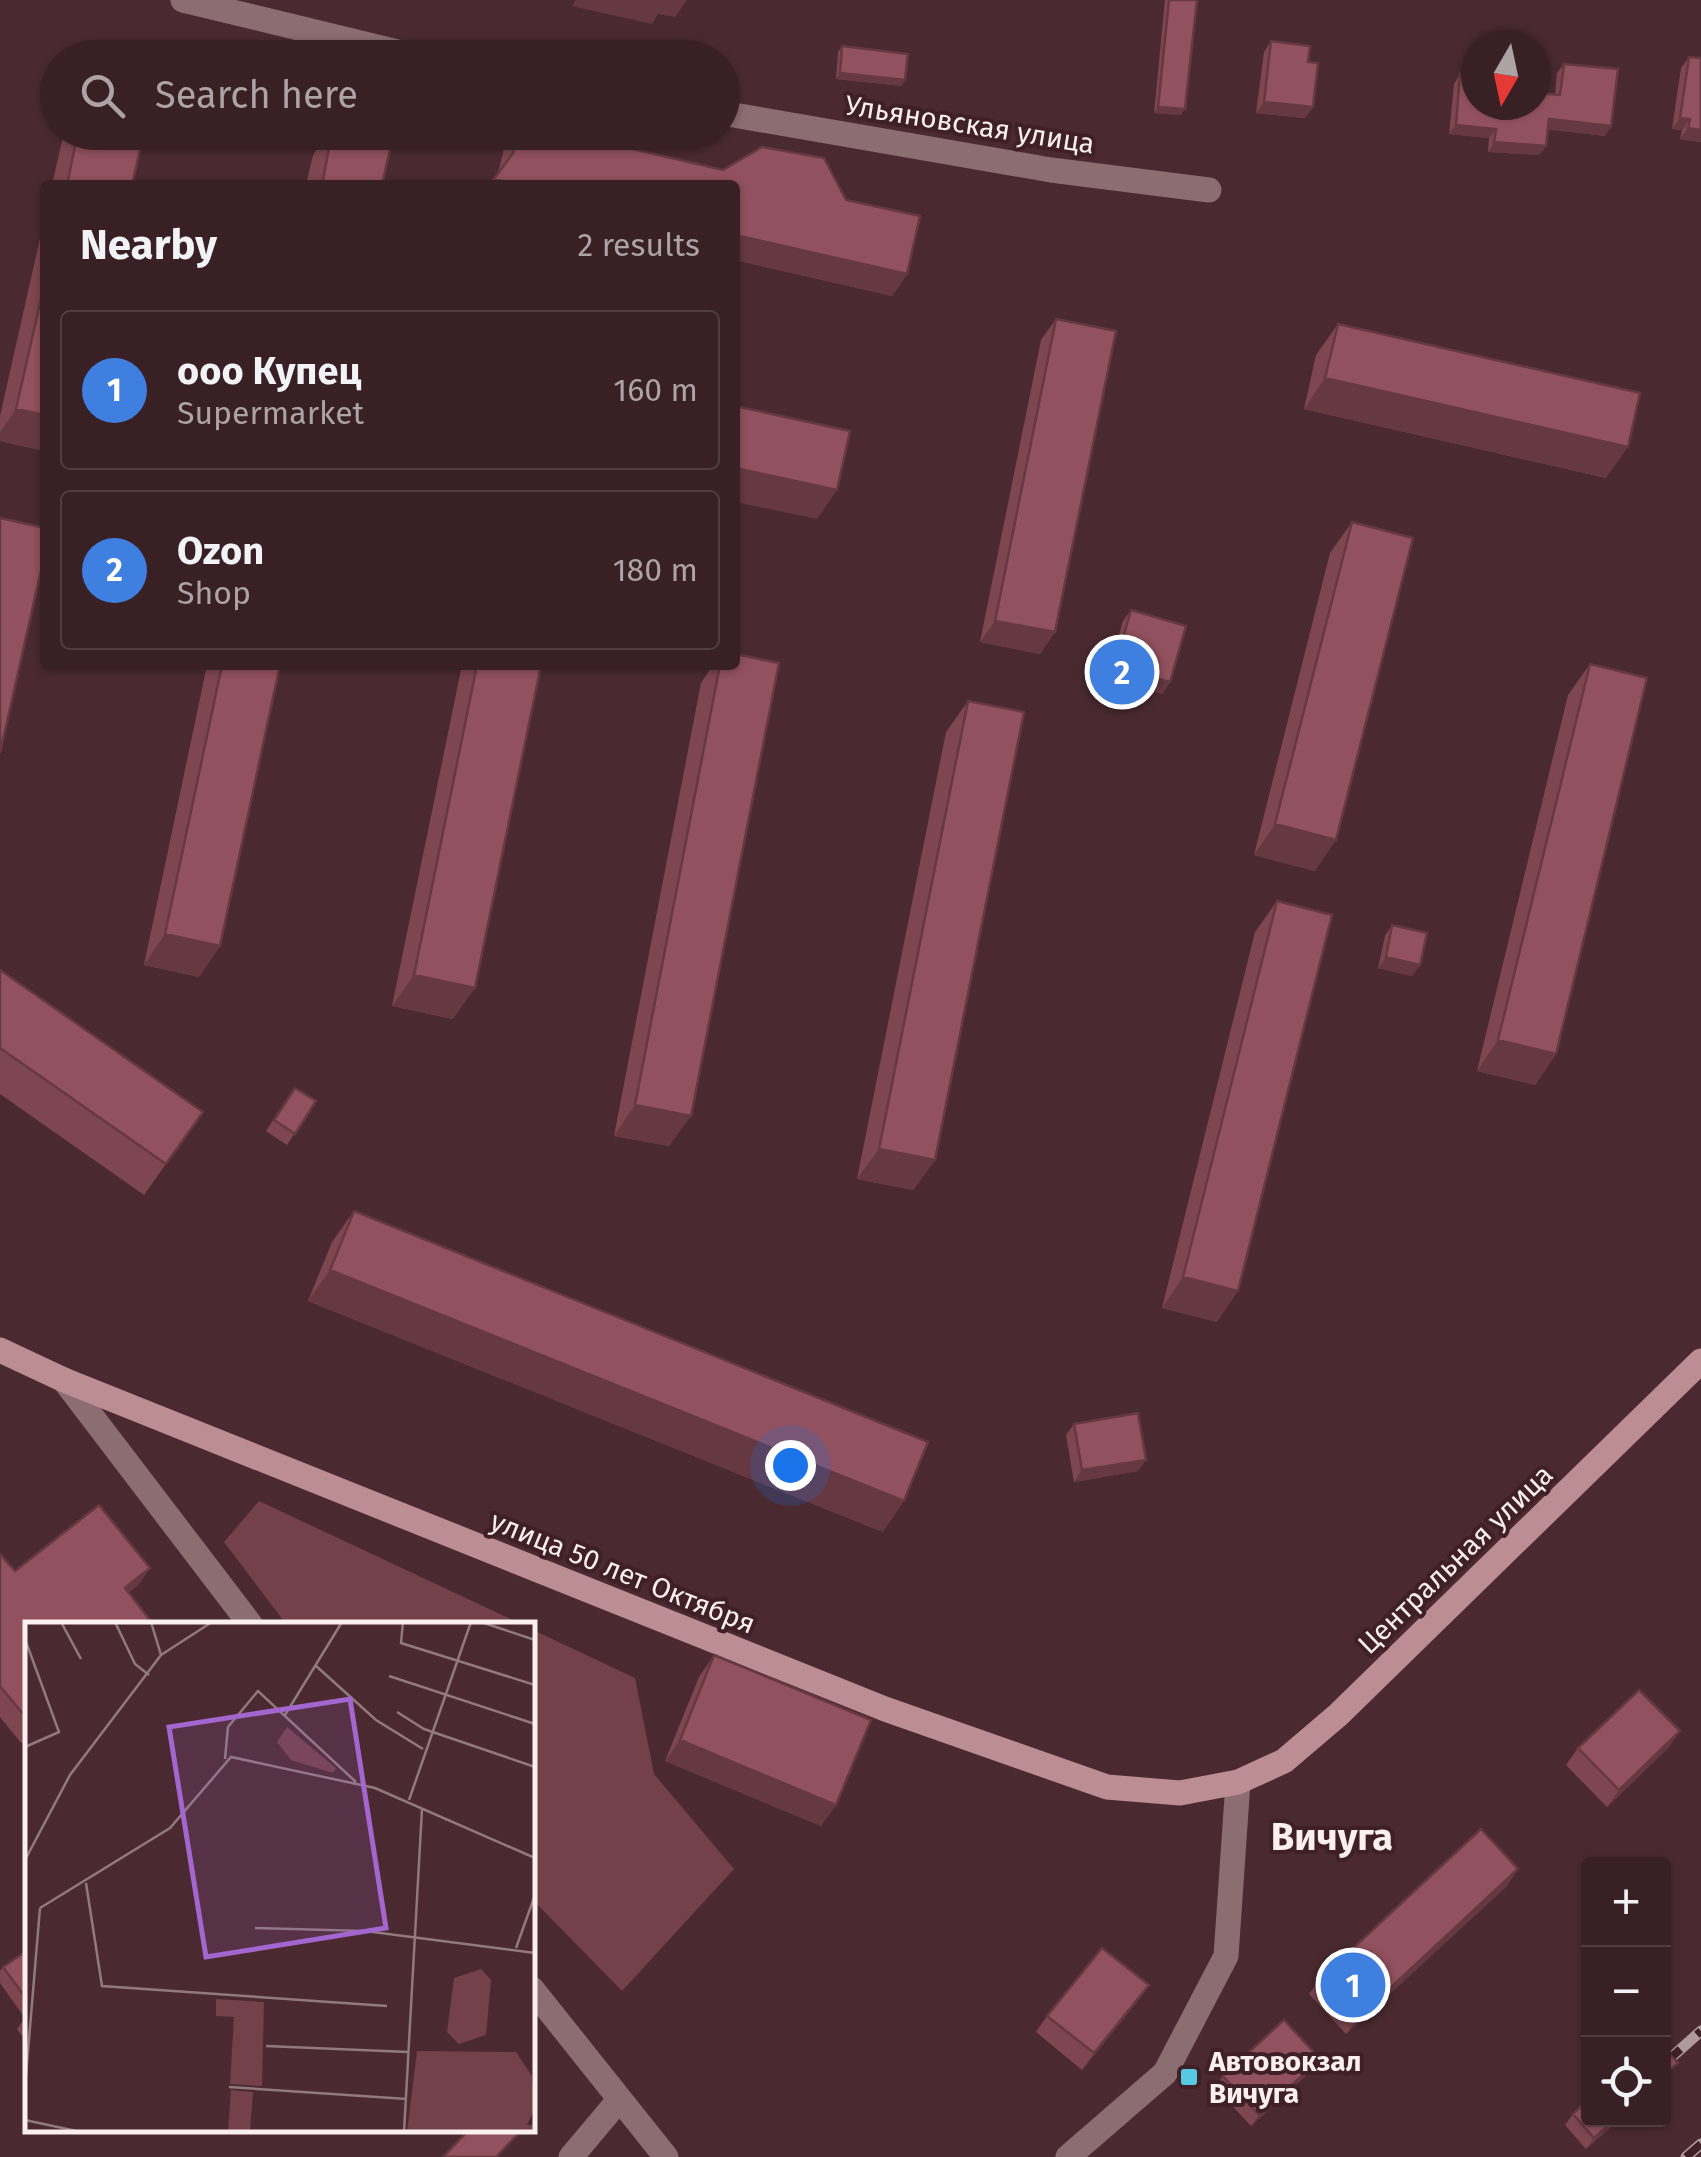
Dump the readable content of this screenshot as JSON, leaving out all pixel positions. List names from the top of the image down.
{
  "streets": {
    "main road": ["Центральная улица", "улица 50 лет Октября"],
    "street": ["Ульяновская улица"]
  },
  "crossings": [
    ["Центральная улица", "улица 50 лет Октября"]
  ],
  "districts": ["Вичуга"],
  "places": {
    "transit": ["Автовокзал Вичуга"]
  },
  "north": "bottom",
  "page": {
    "search": "Search here",
    "heading": ["Nearby", "2 results"],
    "list": [
      {
        "mark": "1",
        "name": "ооо Купец",
        "note": "Supermarket",
        "value": "160 m"
      },
      {
        "mark": "2",
        "name": "Ozon",
        "note": "Shop",
        "value": "180 m"
      }
    ],
    "pins": ["2", "1"],
    "map_buttons": ["+", "−"]
  }
}
